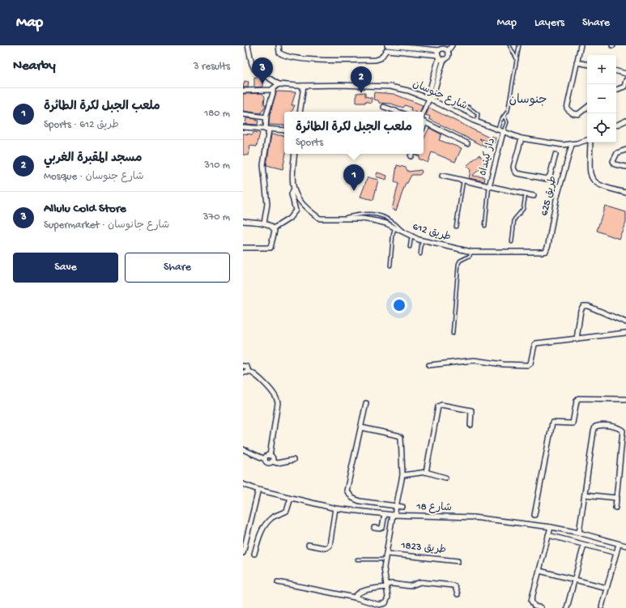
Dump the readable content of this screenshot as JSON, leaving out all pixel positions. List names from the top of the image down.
{
  "streets": {
    "street": [
      "شارع جنوسان",
      "دار كينداه",
      "طريق 625",
      "طريق 612",
      "شارع 18",
      "طريق 1823"
    ]
  },
  "crossings": [
    ["شارع جنوسان", "دار كينداه"],
    ["شارع جنوسان", "طريق 625"],
    ["طريق 625", "طريق 612"]
  ],
  "districts": ["جنوسان"],
  "page": {
    "header": "Map",
    "nav": ["Map", "Layers", "Share"],
    "heading": ["Nearby", "3 results"],
    "map_buttons": ["+", "−"],
    "pins": ["3", "2", "1"],
    "list": [
      {
        "mark": "1",
        "name": "ملعب الجبل لكرة الطائرة",
        "note": "Sports · طريق 612",
        "value": "180 m"
      },
      {
        "mark": "2",
        "name": "مسجد المقبرة الغربي",
        "note": "Mosque · شارع جنوسان",
        "value": "310 m"
      },
      {
        "mark": "3",
        "name": "Allulu Cold Store",
        "note": "Supermarket · شارع جانوسان",
        "value": "370 m"
      }
    ],
    "popup": ["ملعب الجبل لكرة الطائرة", "Sports"],
    "buttons": ["Save", "Share"]
  }
}
